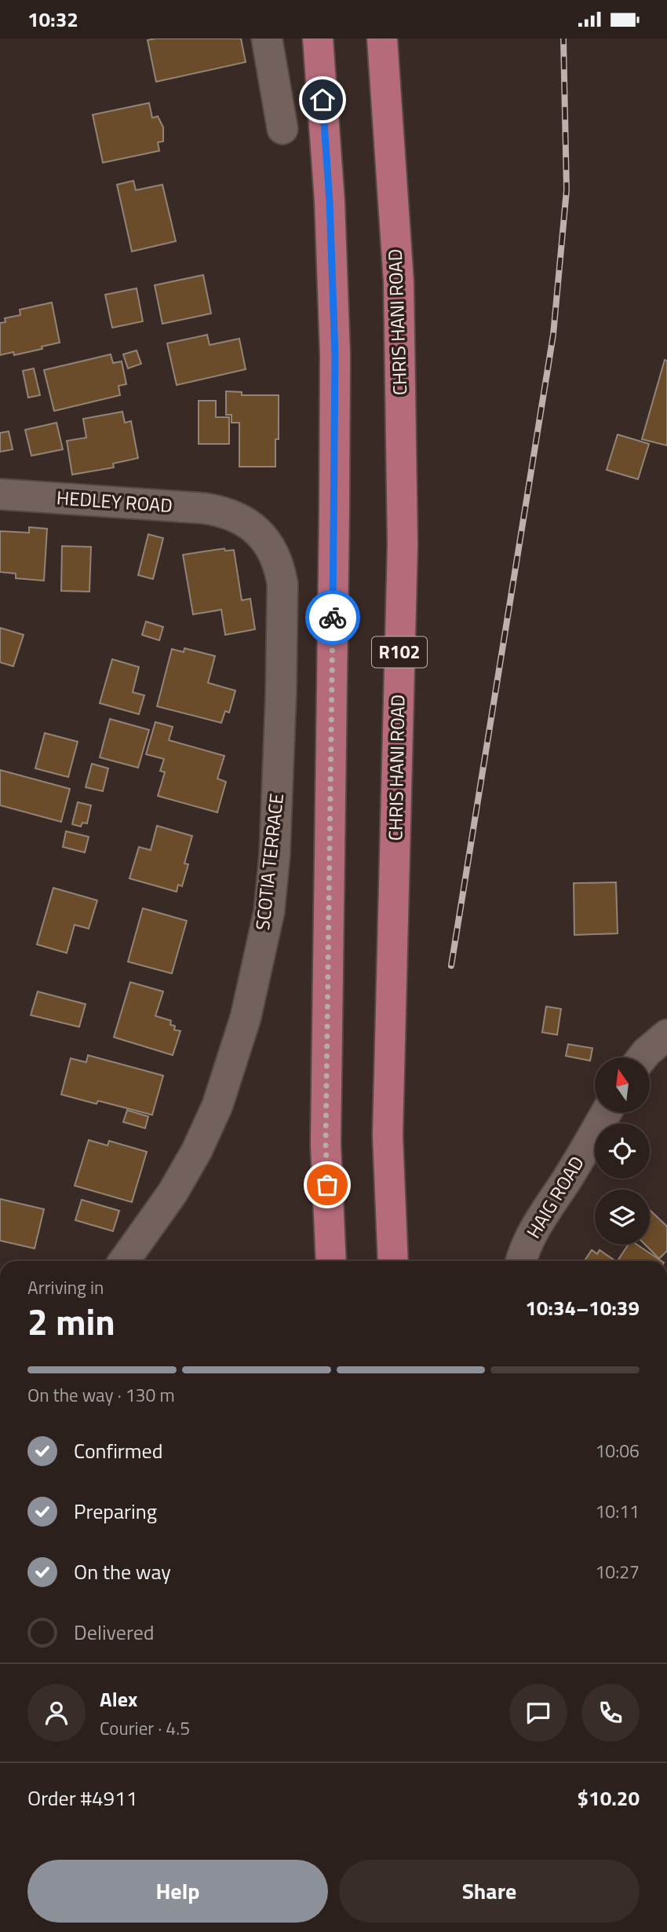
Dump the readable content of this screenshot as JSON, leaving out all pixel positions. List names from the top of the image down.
{
  "streets": {
    "main road": ["CHRIS HANI ROAD", "R102"],
    "street": ["HEDLEY ROAD", "SCOTIA TERRACE", "HAIG ROAD"]
  },
  "crossings": [
    ["HEDLEY ROAD", "SCOTIA TERRACE"]
  ],
  "north": "top",
  "page": {
    "status": "10:32",
    "heading": ["2 min", "Arriving in", "10:34–10:39"],
    "panel": [
      "Alex",
      "Courier · 4.5",
      "Order #4911",
      "$10.20"
    ],
    "bar": "On the way · 130 m",
    "list": [
      ["Confirmed", "10:06"],
      ["Preparing", "10:11"],
      ["On the way", "10:27"],
      "Delivered"
    ],
    "buttons": ["Help", "Share"]
  }
}
